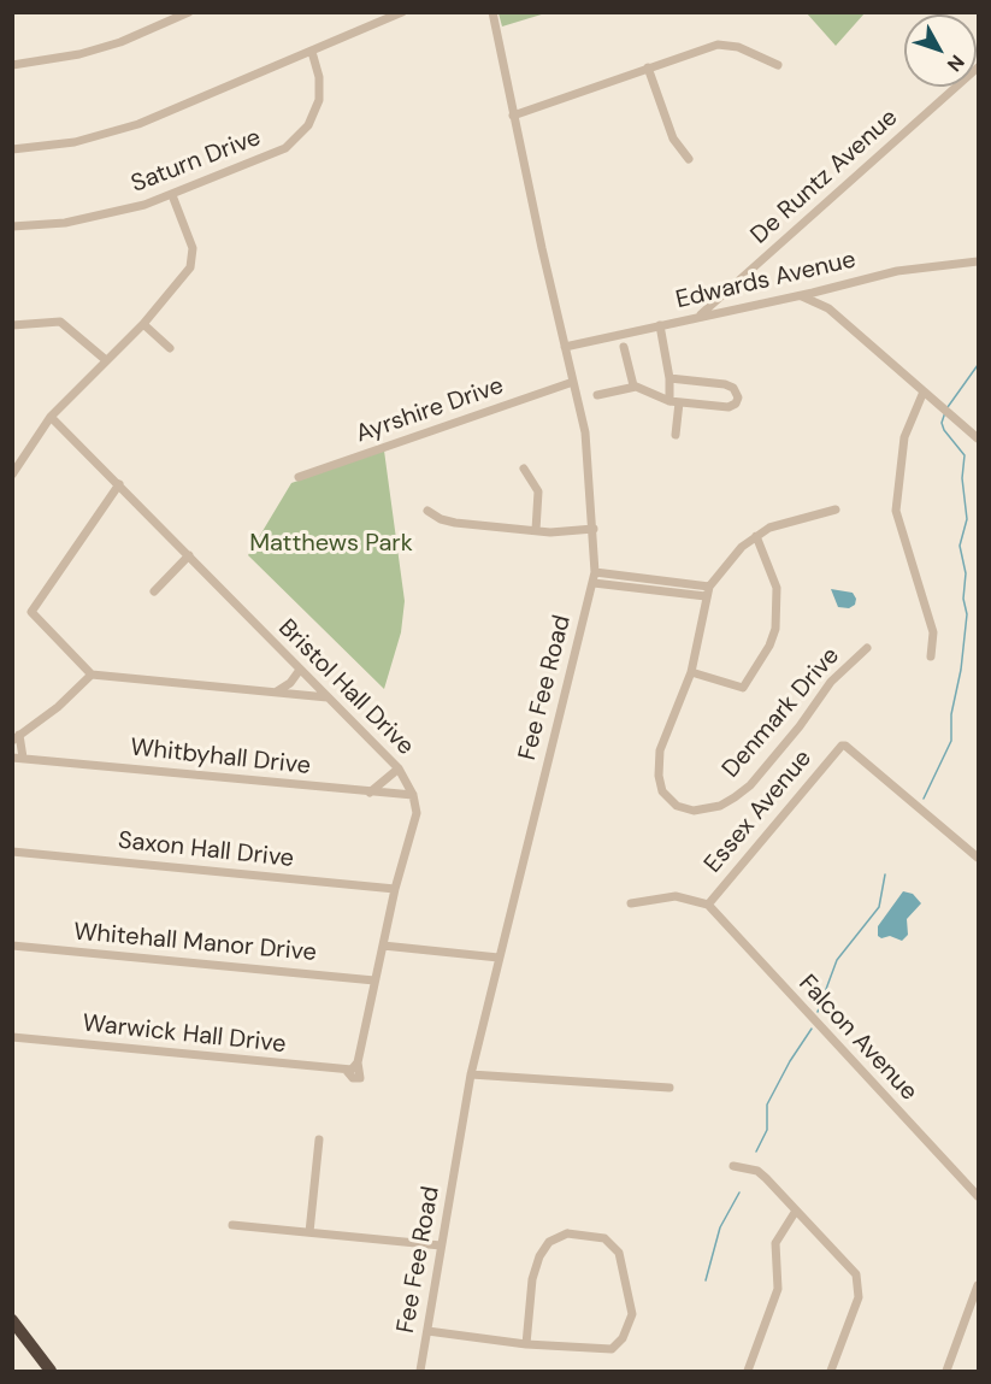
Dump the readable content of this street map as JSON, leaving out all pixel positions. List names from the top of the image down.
{
  "streets": {
    "street": [
      "Saturn Drive",
      "De Runtz Avenue",
      "Edwards Avenue",
      "Ayrshire Drive",
      "Bristol Hall Drive",
      "Fee Fee Road",
      "Denmark Drive",
      "Whitbyhall Drive",
      "Essex Avenue",
      "Saxon Hall Drive",
      "Whitehall Manor Drive",
      "Warwick Hall Drive",
      "Falcon Avenue"
    ]
  },
  "crossings": [
    ["De Runtz Avenue", "Edwards Avenue"],
    ["Edwards Avenue", "Fee Fee Road"],
    ["Ayrshire Drive", "Fee Fee Road"],
    ["Bristol Hall Drive", "Whitbyhall Drive"],
    ["Essex Avenue", "Falcon Avenue"],
    ["Whitehall Manor Drive", "Warwick Hall Drive"]
  ],
  "parks": ["Matthews Park"],
  "north": "bottom right"
}
